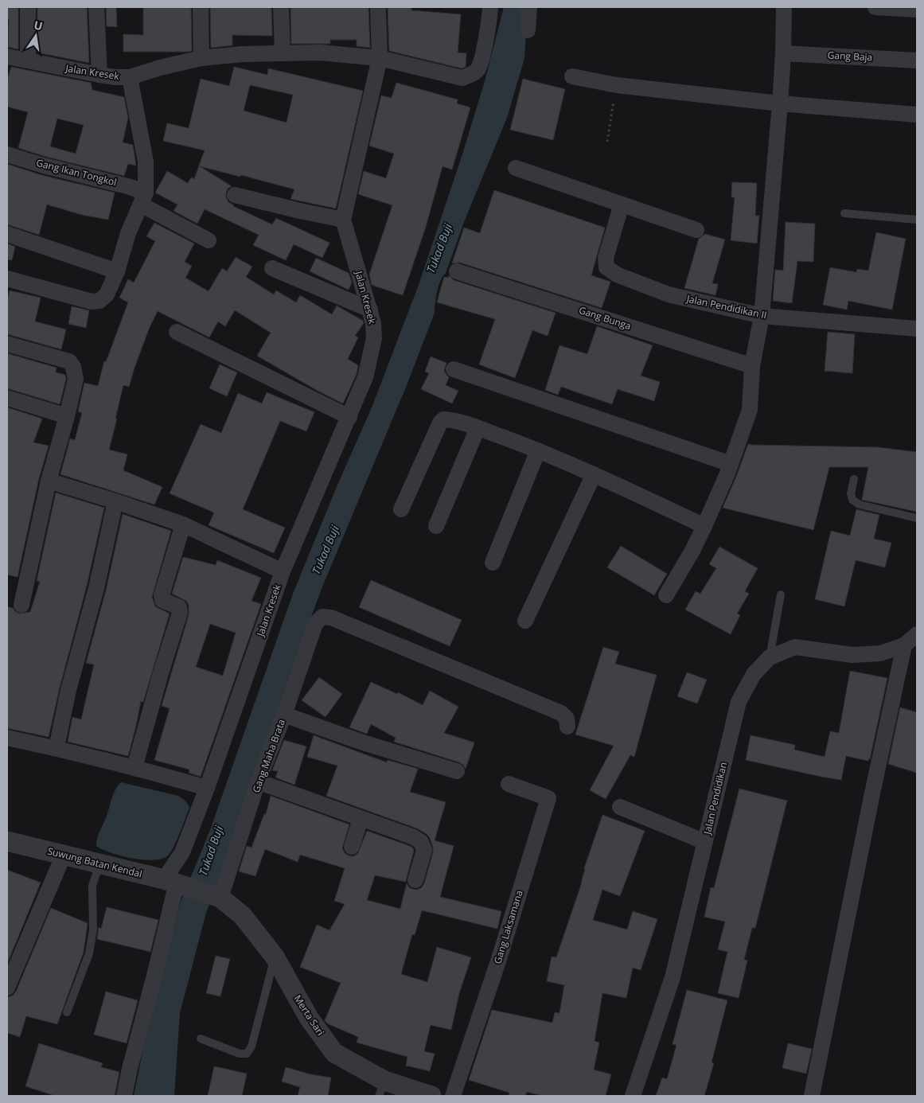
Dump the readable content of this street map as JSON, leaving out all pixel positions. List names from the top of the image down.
{
  "streets": {
    "street": [
      "Gang Baja",
      "Jalan Kresek",
      "Gang Ikan Tongkol",
      "Jalan Pendidikan II",
      "Gang Bunga",
      "Gang Maha Brata",
      "Jalan Pendidikan",
      "Suwung Batan Kendal",
      "Gang Laksamana",
      "Merta Sari"
    ]
  },
  "crossings": [
    ["Jalan Kresek", "Suwung Batan Kendal"],
    ["Gang Maha Brata", "Suwung Batan Kendal"],
    ["Gang Maha Brata", "Merta Sari"],
    ["Suwung Batan Kendal", "Merta Sari"]
  ],
  "water": ["Tukad Buji"],
  "north": "top"
}
